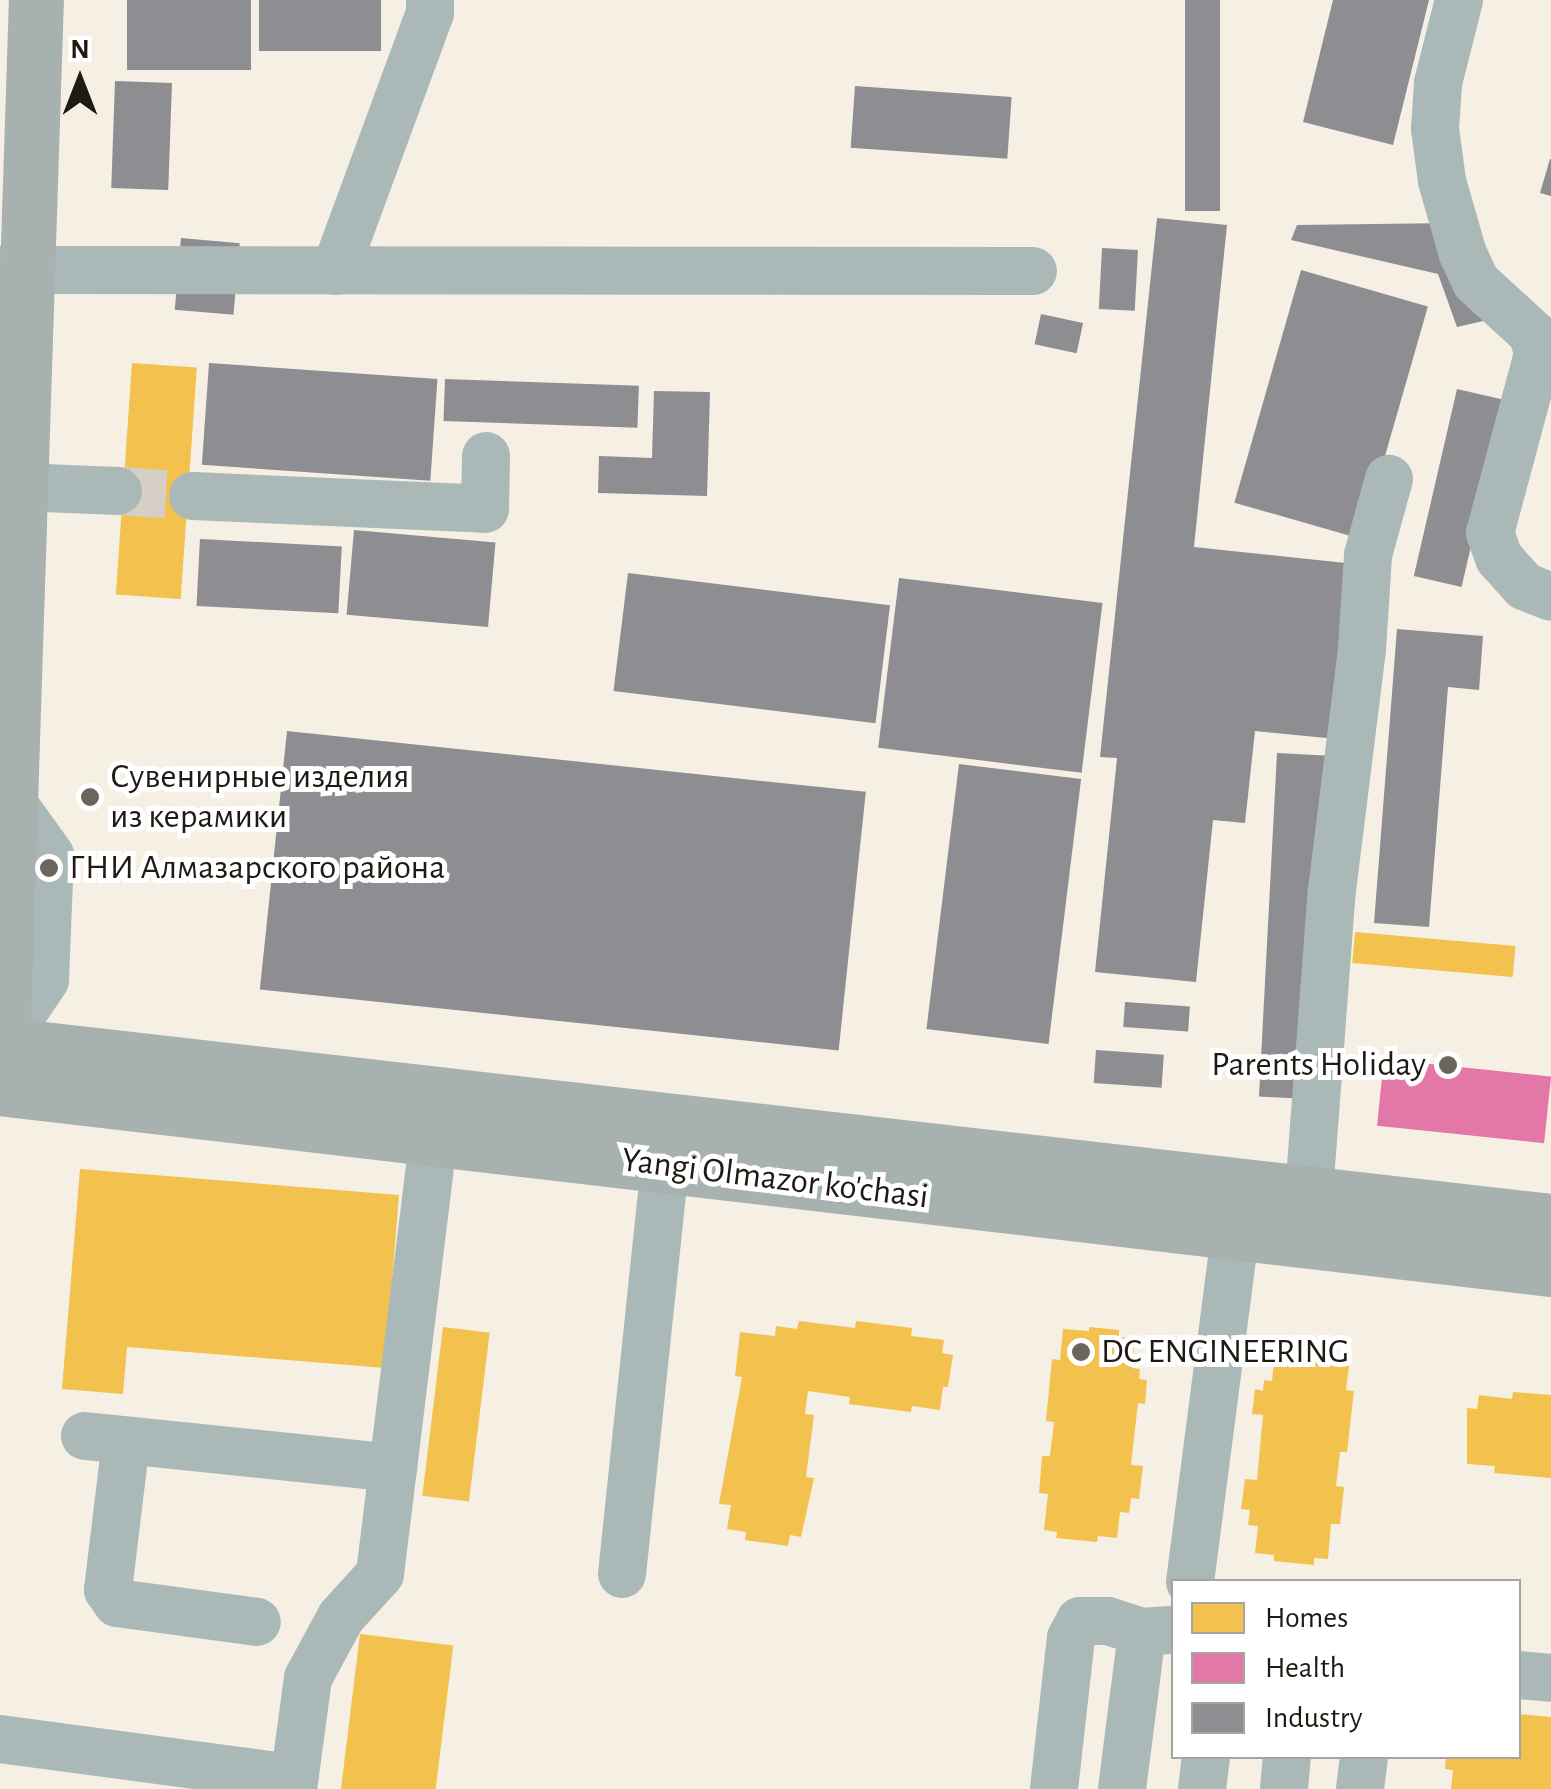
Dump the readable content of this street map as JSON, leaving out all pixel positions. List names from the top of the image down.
{
  "streets": {
    "main road": ["Yangi Olmazor ko'chasi"]
  },
  "places": [
    "Сувенирные изделия из керамики",
    "ГНИ Алмазарского района",
    "Parents Holiday",
    "DC ENGINEERING"
  ],
  "legend": ["Homes", "Health", "Industry"],
  "north": "top"
}
